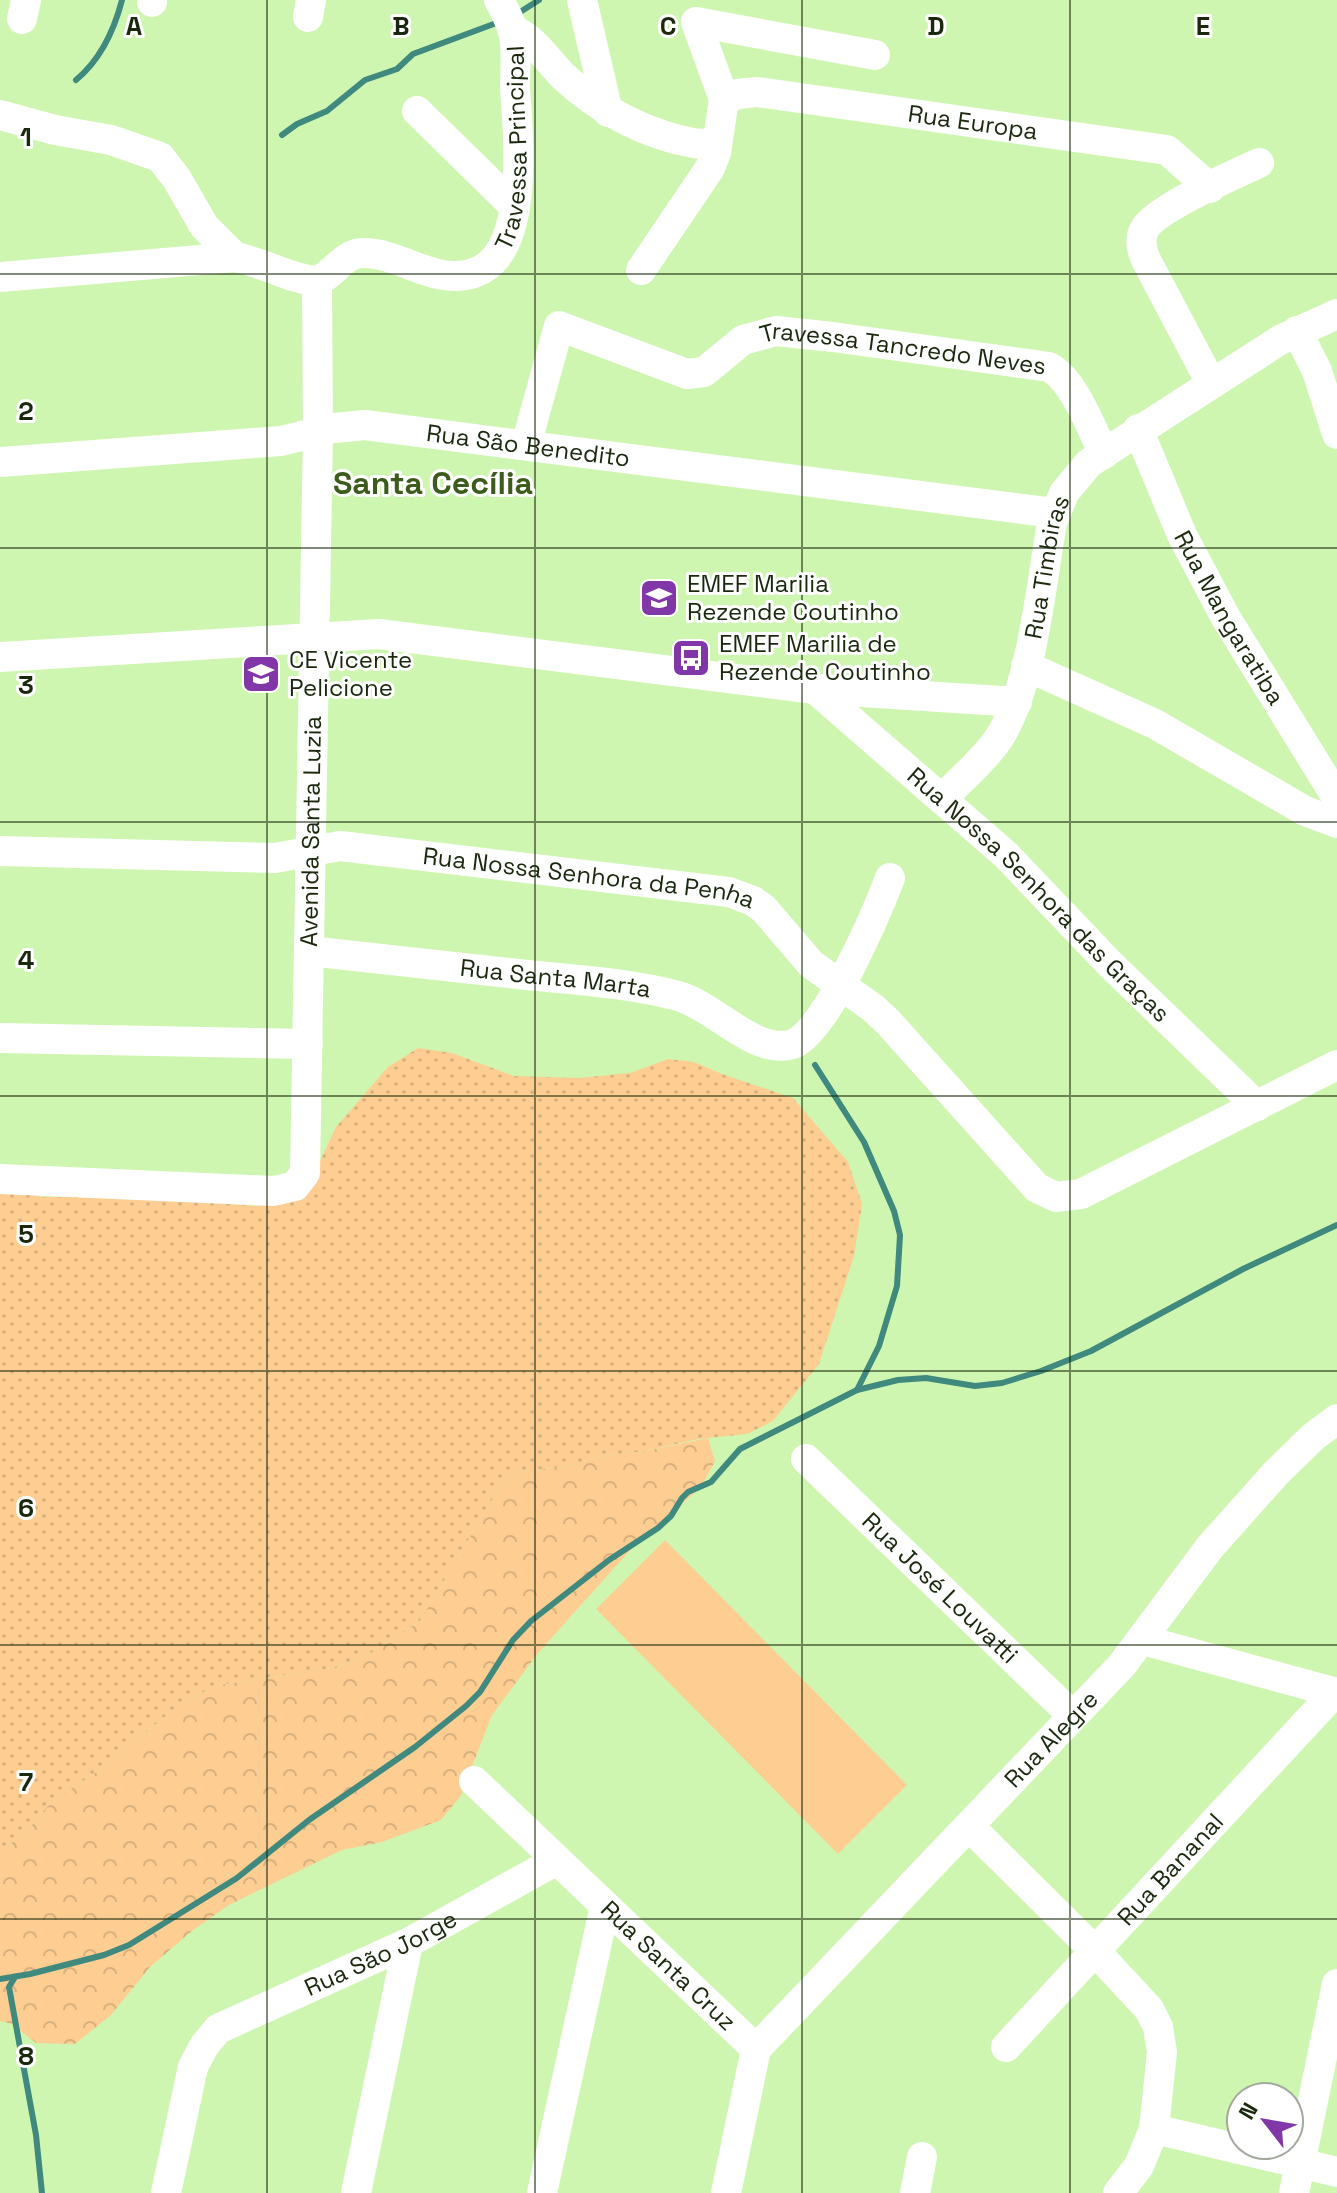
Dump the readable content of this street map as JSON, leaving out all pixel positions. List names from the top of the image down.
{
  "streets": {
    "street": [
      "Rua Europa",
      "Travessa Principal",
      "Travessa Tancredo Neves",
      "Rua São Benedito",
      "Rua Timbiras",
      "Rua Mangaratiba",
      "Avenida Santa Luzia",
      "Rua Nossa Senhora da Penha",
      "Rua Nossa Senhora das Graças",
      "Rua Santa Marta",
      "Rua José Louvatti",
      "Rua Alegre",
      "Rua Bananal",
      "Rua São Jorge",
      "Rua Santa Cruz"
    ]
  },
  "crossings": [
    ["Travessa Principal", "Avenida Santa Luzia"],
    ["Travessa Tancredo Neves", "Rua São Benedito"],
    ["Travessa Tancredo Neves", "Rua Timbiras"],
    ["Rua São Benedito", "Rua Timbiras"],
    ["Rua São Benedito", "Avenida Santa Luzia"],
    ["Rua Timbiras", "Rua Mangaratiba"],
    ["Rua Timbiras", "Rua Nossa Senhora das Graças"],
    ["Avenida Santa Luzia", "Rua Nossa Senhora da Penha"],
    ["Avenida Santa Luzia", "Rua Santa Marta"],
    ["Rua Nossa Senhora da Penha", "Rua Nossa Senhora das Graças"],
    ["Rua Nossa Senhora da Penha", "Rua Santa Marta"],
    ["Rua José Louvatti", "Rua Alegre"],
    ["Rua Alegre", "Rua Santa Cruz"],
    ["Rua São Jorge", "Rua Santa Cruz"]
  ],
  "districts": ["Santa Cecília"],
  "places": {
    "school or university": ["EMEF Marilia Rezende Coutinho", "CE Vicente Pelicione"],
    "bus stop": ["EMEF Marilia de Rezende Coutinho"]
  },
  "north": "top left",
  "grid": {
    "columns": [
      "A",
      "B",
      "C",
      "D",
      "E"
    ],
    "rows": [
      "1",
      "2",
      "3",
      "4",
      "5",
      "6",
      "7",
      "8"
    ]
  }
}
